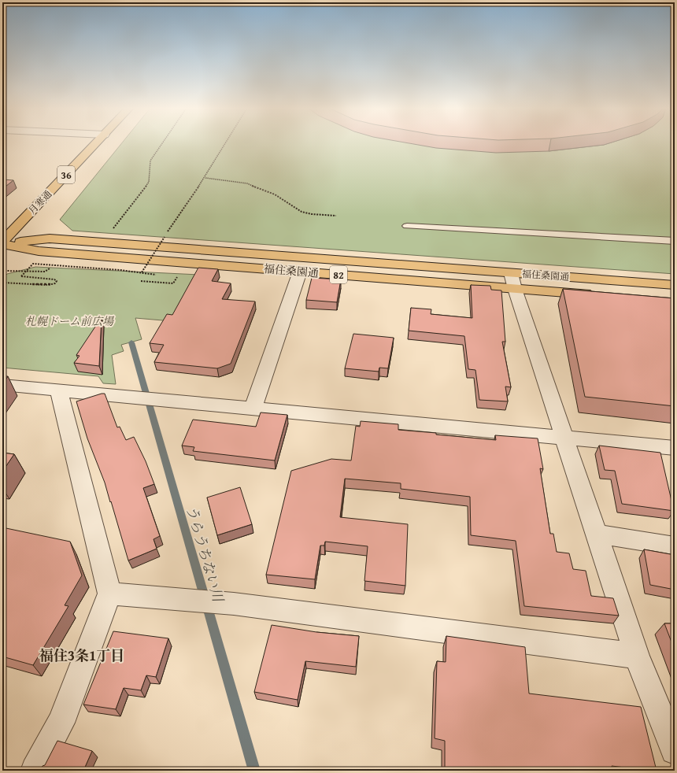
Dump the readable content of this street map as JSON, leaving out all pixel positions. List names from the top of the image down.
{
  "streets": {
    "main road": [
      "36",
      "月寒通",
      "福住桑園通",
      "82"
    ]
  },
  "crossings": [
    ["月寒通", "福住桑園通"]
  ],
  "districts": ["福住3条1丁目"],
  "water": ["うらうちない川"],
  "parks": ["札幌ドーム前広場"]
}
